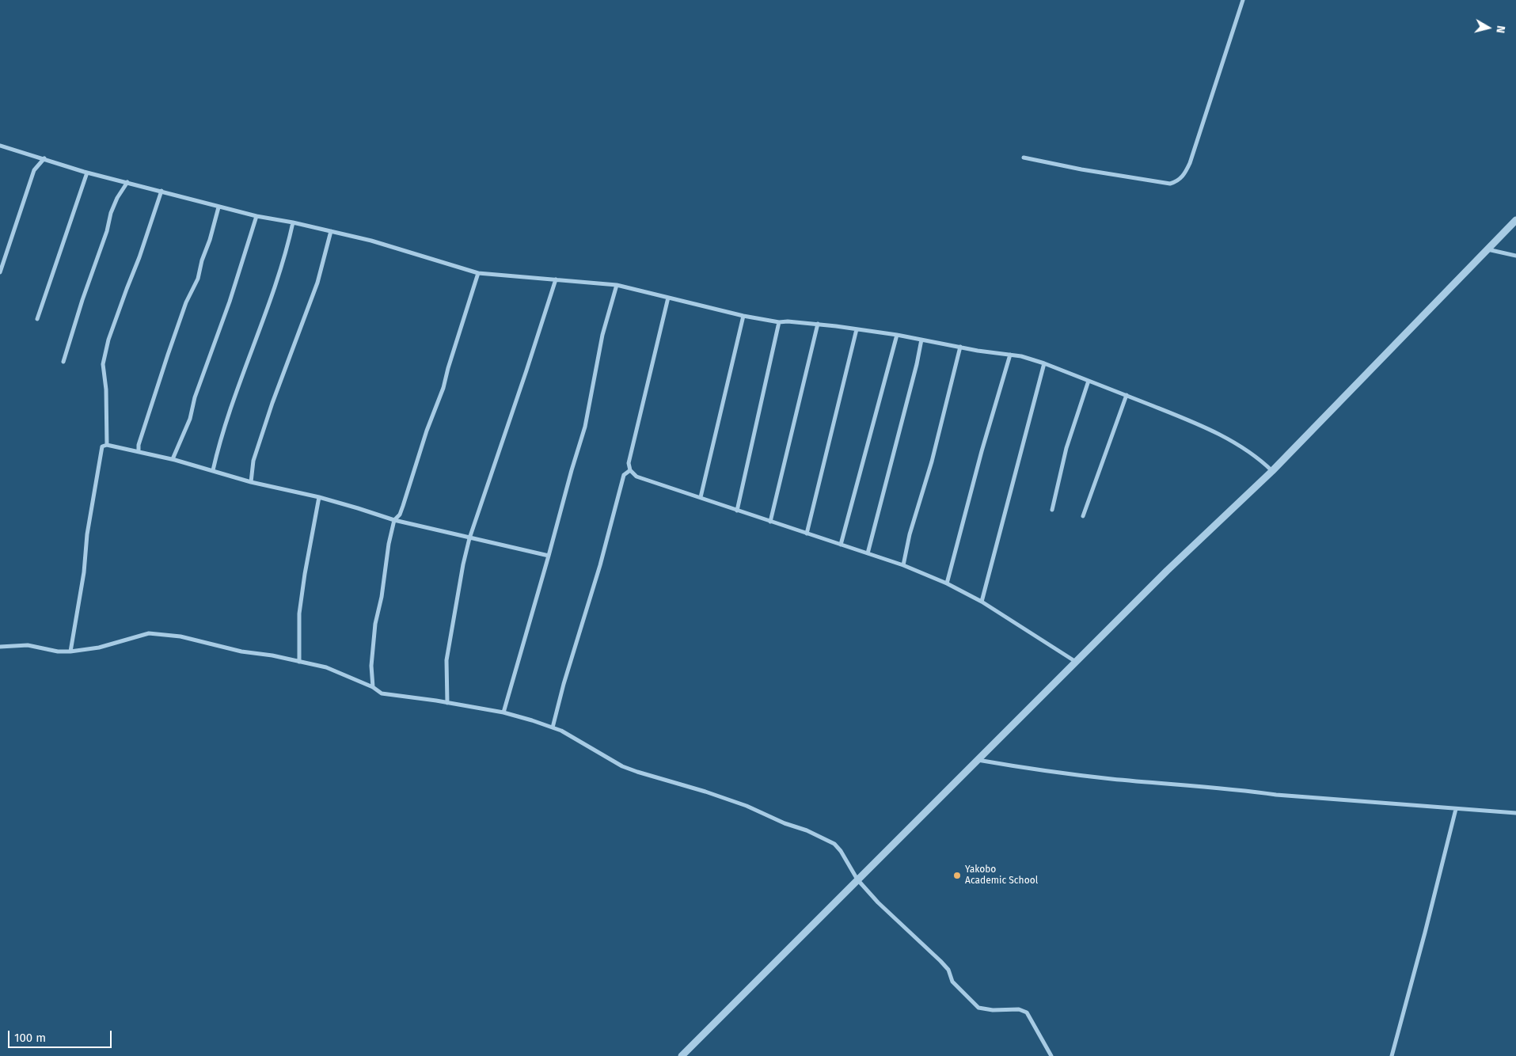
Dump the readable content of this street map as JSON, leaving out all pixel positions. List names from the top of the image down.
{
  "places": ["Yakobo Academic School"],
  "scale_bar": "100 m",
  "north": "right"
}
